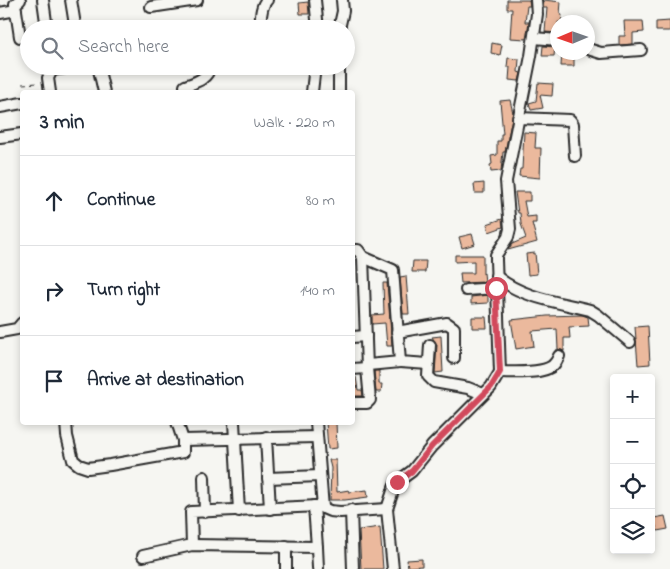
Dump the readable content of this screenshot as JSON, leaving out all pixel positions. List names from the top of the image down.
{
  "north": "left",
  "page": {
    "search": "Search here",
    "heading": ["3 min", "Walk · 220 m"],
    "list": [
      ["Continue", "80 m"],
      ["Turn right", "140 m"],
      "Arrive at destination"
    ],
    "map_buttons": ["+", "−"]
  }
}
